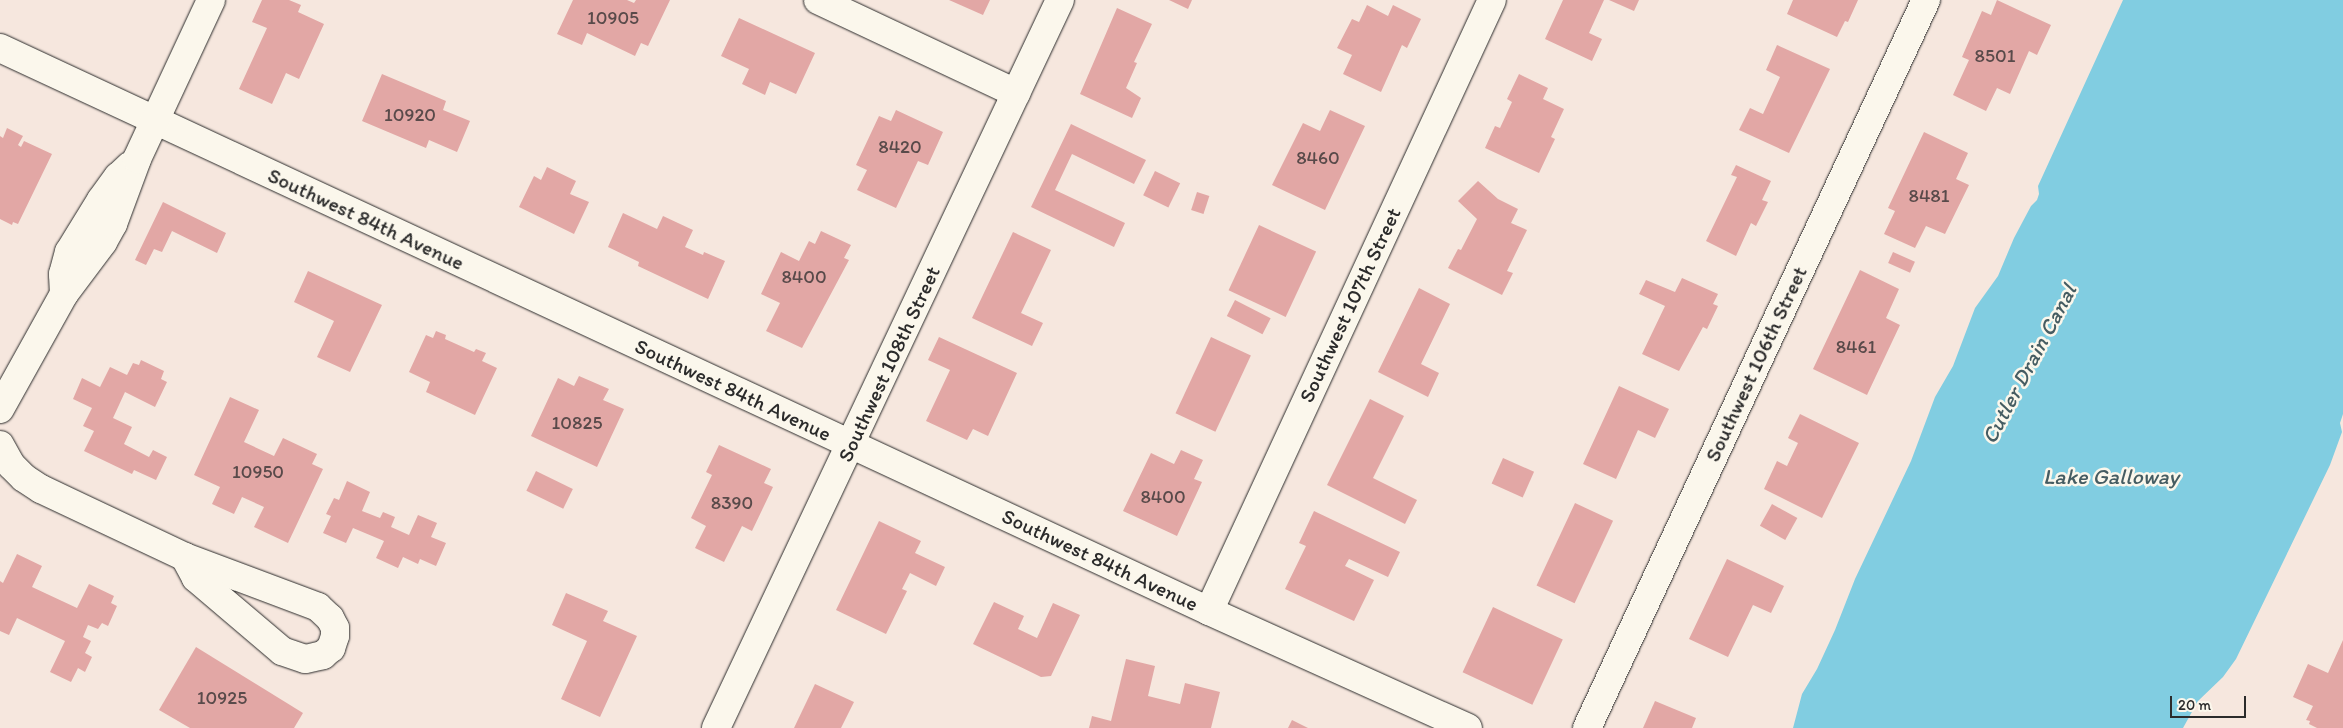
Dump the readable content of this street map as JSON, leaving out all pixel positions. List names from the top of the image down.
{
  "streets": {
    "street": [
      "Southwest 84th Avenue",
      "Southwest 107th Street",
      "Southwest 108th Street",
      "Southwest 106th Street"
    ]
  },
  "crossings": [
    ["Southwest 84th Avenue", "Southwest 107th Street"],
    ["Southwest 84th Avenue", "Southwest 108th Street"]
  ],
  "water": ["Cutler Drain Canal", "Lake Galloway"],
  "house_numbers": [
    "10905",
    "8501",
    "10920",
    "8420",
    "8460",
    "8481",
    "8400",
    "8461",
    "10825",
    "10950",
    "8400",
    "8390",
    "10925"
  ],
  "scale_bar": "20 m"
}
